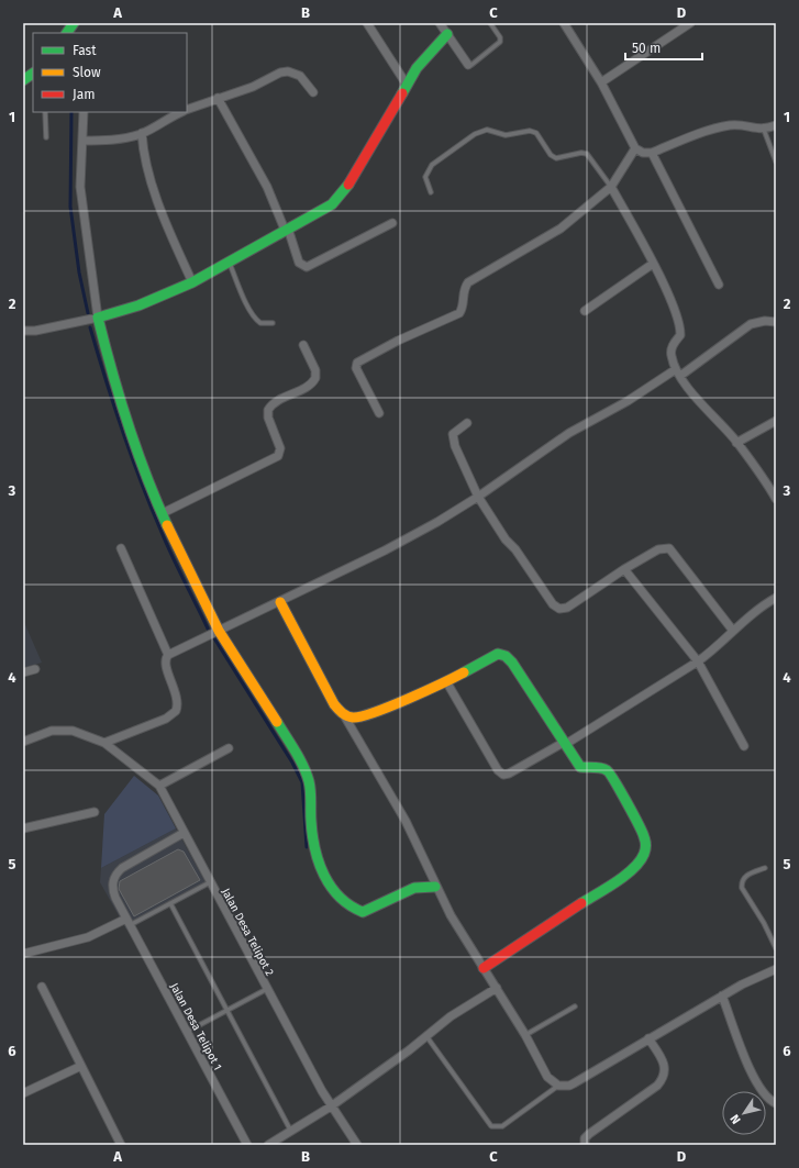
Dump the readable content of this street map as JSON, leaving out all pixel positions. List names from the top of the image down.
{
  "streets": {
    "street": ["Jalan Desa Telipot 2", "Jalan Desa Telipot 1"]
  },
  "crossings": [
    ["Jalan Desa Telipot 2", "Jalan Desa Telipot 1"]
  ],
  "legend": ["Fast", "Slow", "Jam"],
  "scale_bar": "50 m",
  "north": "bottom left",
  "grid": {
    "columns": [
      "A",
      "B",
      "C",
      "D"
    ],
    "rows": [
      "1",
      "2",
      "3",
      "4",
      "5",
      "6"
    ]
  }
}
